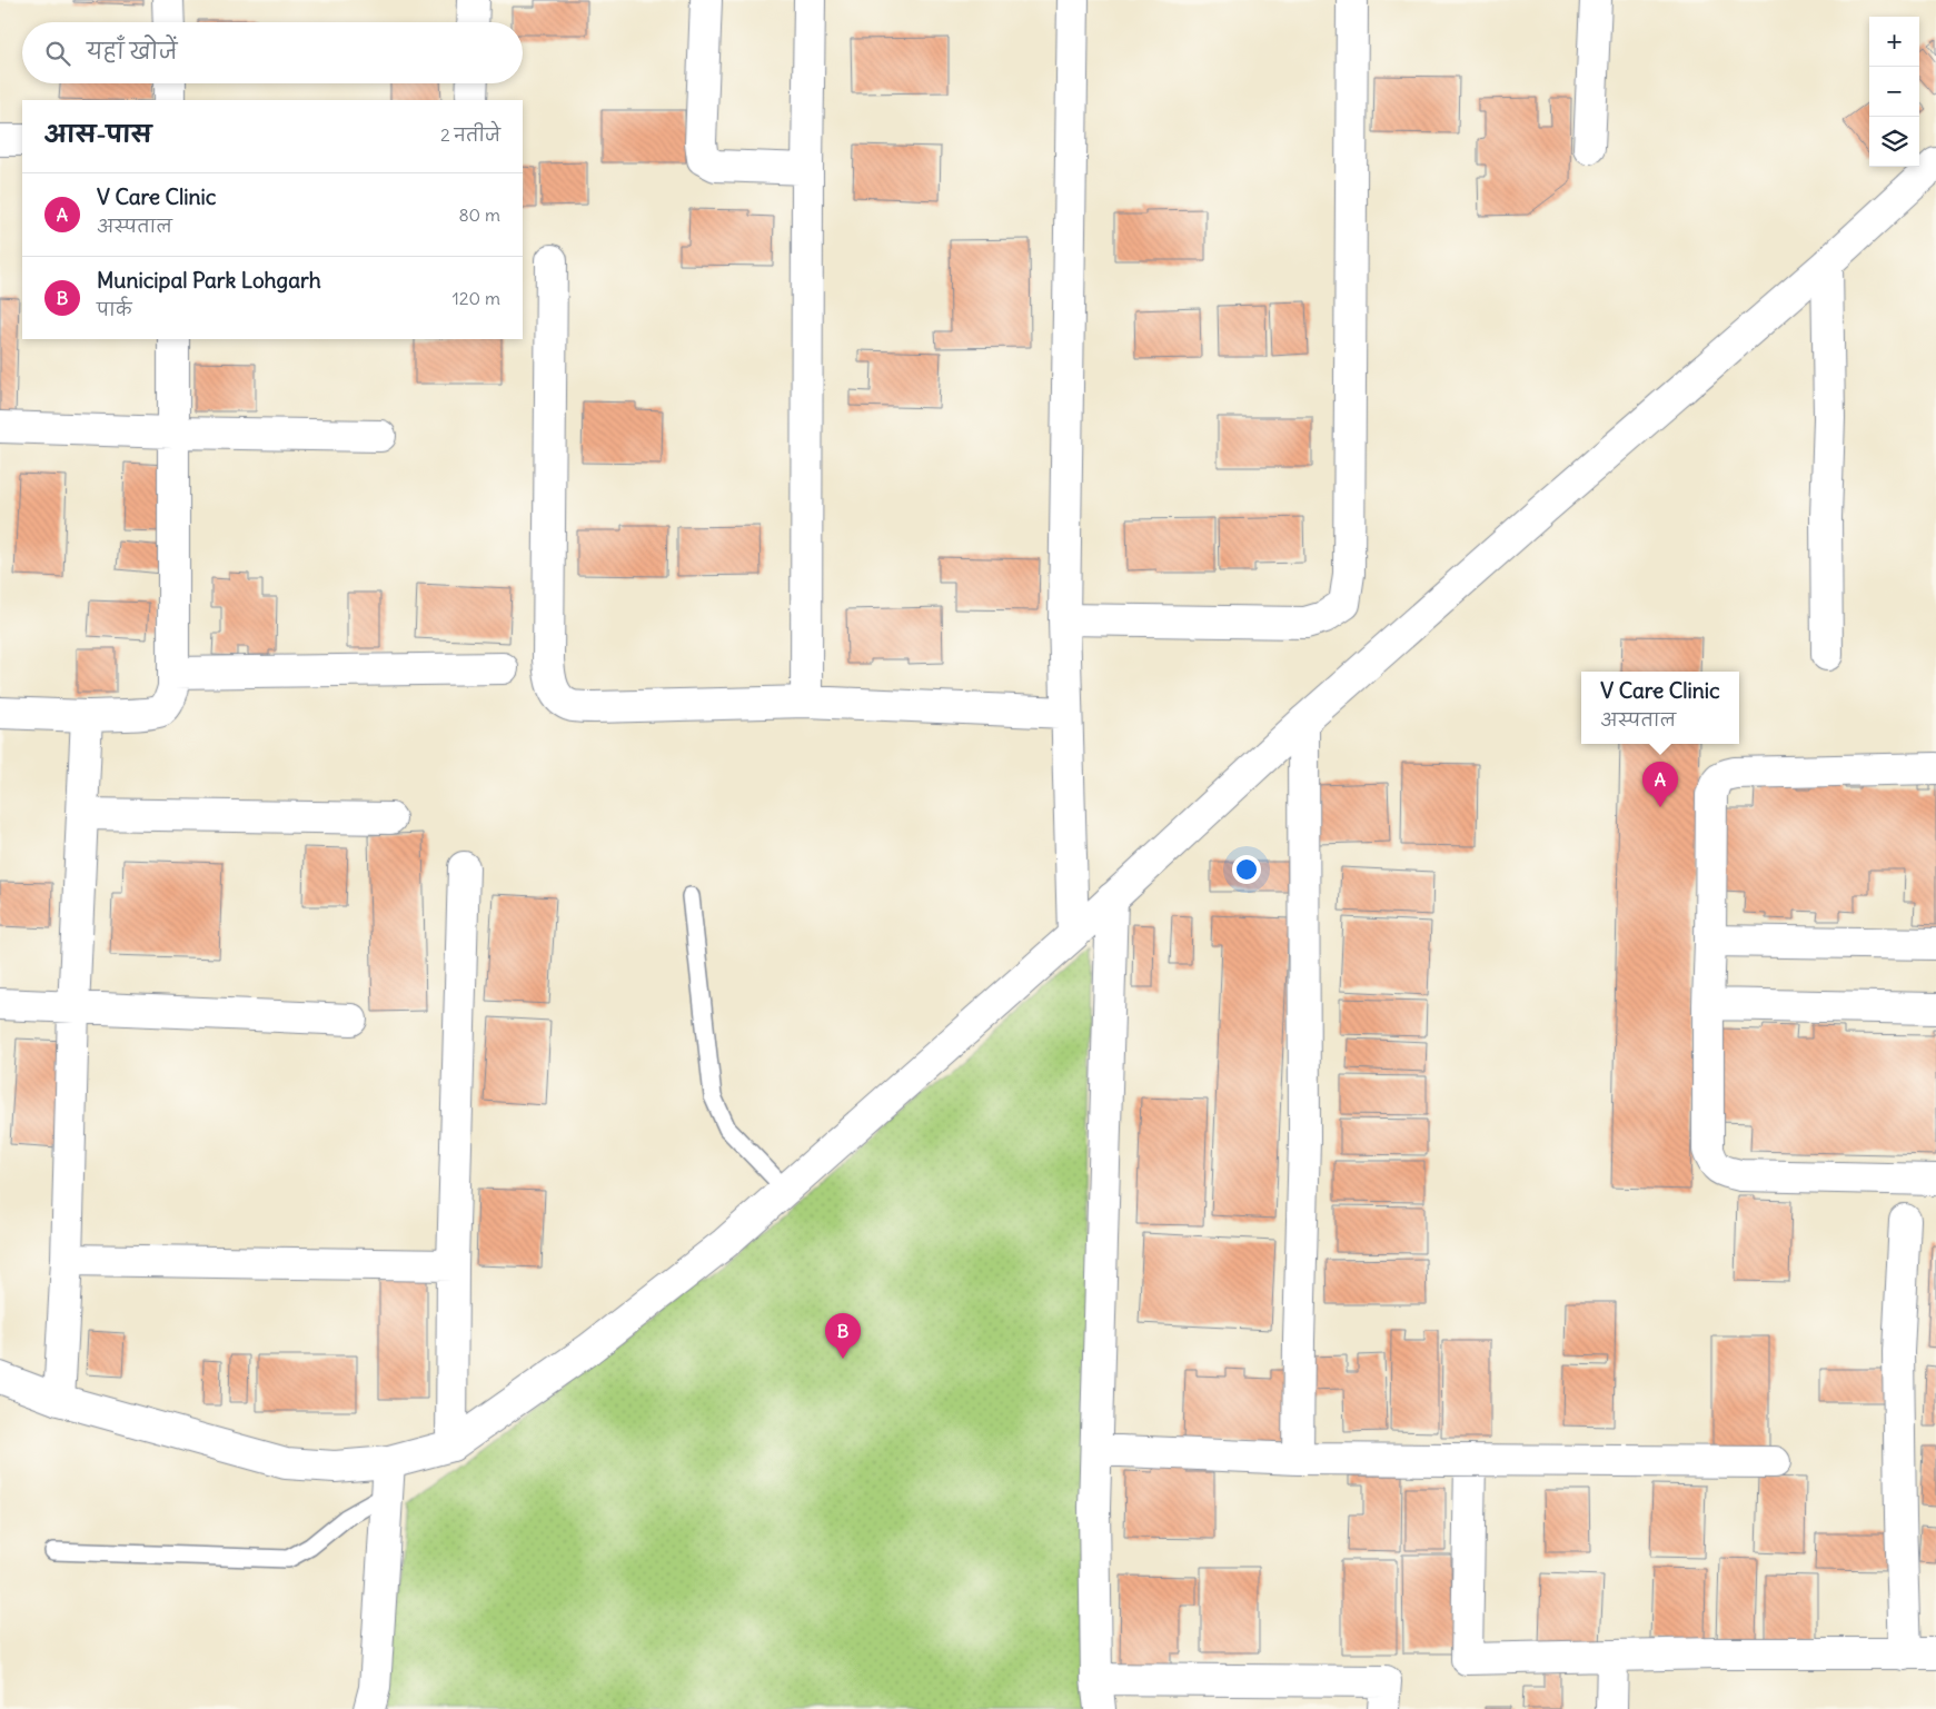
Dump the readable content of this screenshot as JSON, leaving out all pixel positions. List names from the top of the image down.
{
  "page": {
    "map_buttons": ["+", "−"],
    "search": "यहाँ खोजें",
    "heading": ["आस-पास", "2 नतीजे"],
    "list": [
      {
        "mark": "A",
        "name": "V Care Clinic",
        "note": "अस्पताल",
        "value": "80 m"
      },
      {
        "mark": "B",
        "name": "Municipal Park Lohgarh",
        "note": "पार्क",
        "value": "120 m"
      }
    ],
    "popup": ["V Care Clinic", "अस्पताल"],
    "pins": ["A", "B"]
  }
}
